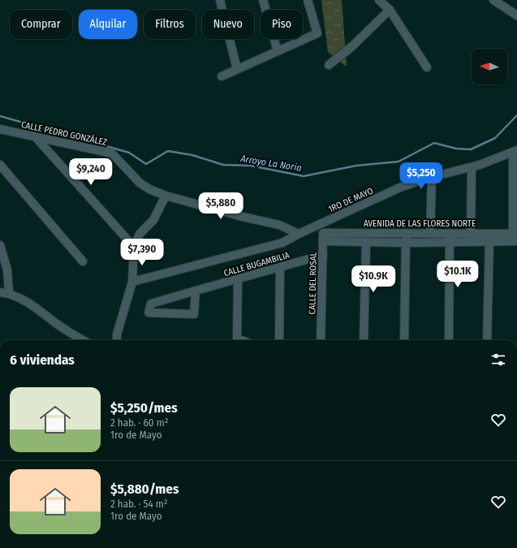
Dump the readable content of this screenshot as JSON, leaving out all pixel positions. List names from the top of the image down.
{
  "streets": {
    "street": [
      "CALLE PEDRO GONZÁLEZ",
      "1RO DE MAYO",
      "AVENIDA DE LAS FLORES NORTE",
      "CALLE BUGAMBILIA",
      "CALLE DEL ROSAL"
    ]
  },
  "crossings": [
    ["1RO DE MAYO", "CALLE DEL ROSAL"],
    ["AVENIDA DE LAS FLORES NORTE", "CALLE DEL ROSAL"],
    ["CALLE BUGAMBILIA", "CALLE DEL ROSAL"]
  ],
  "water": ["Arroyo La Noria"],
  "north": "left",
  "page": {
    "chip": [
      "Comprar",
      "Alquilar",
      "Filtros",
      "Nuevo",
      "Piso"
    ],
    "price": [
      "$9,240",
      "$5,250",
      "$5,880",
      "$7,390",
      "$10.1K",
      "$10.9K"
    ],
    "heading": "6 viviendas",
    "list": [
      {
        "name": "$5,250/mes",
        "note": "2 hab. · 60 m² · 1ro de Mayo"
      },
      {
        "name": "$5,880/mes",
        "note": "2 hab. · 54 m² · 1ro de Mayo"
      }
    ]
  }
}
